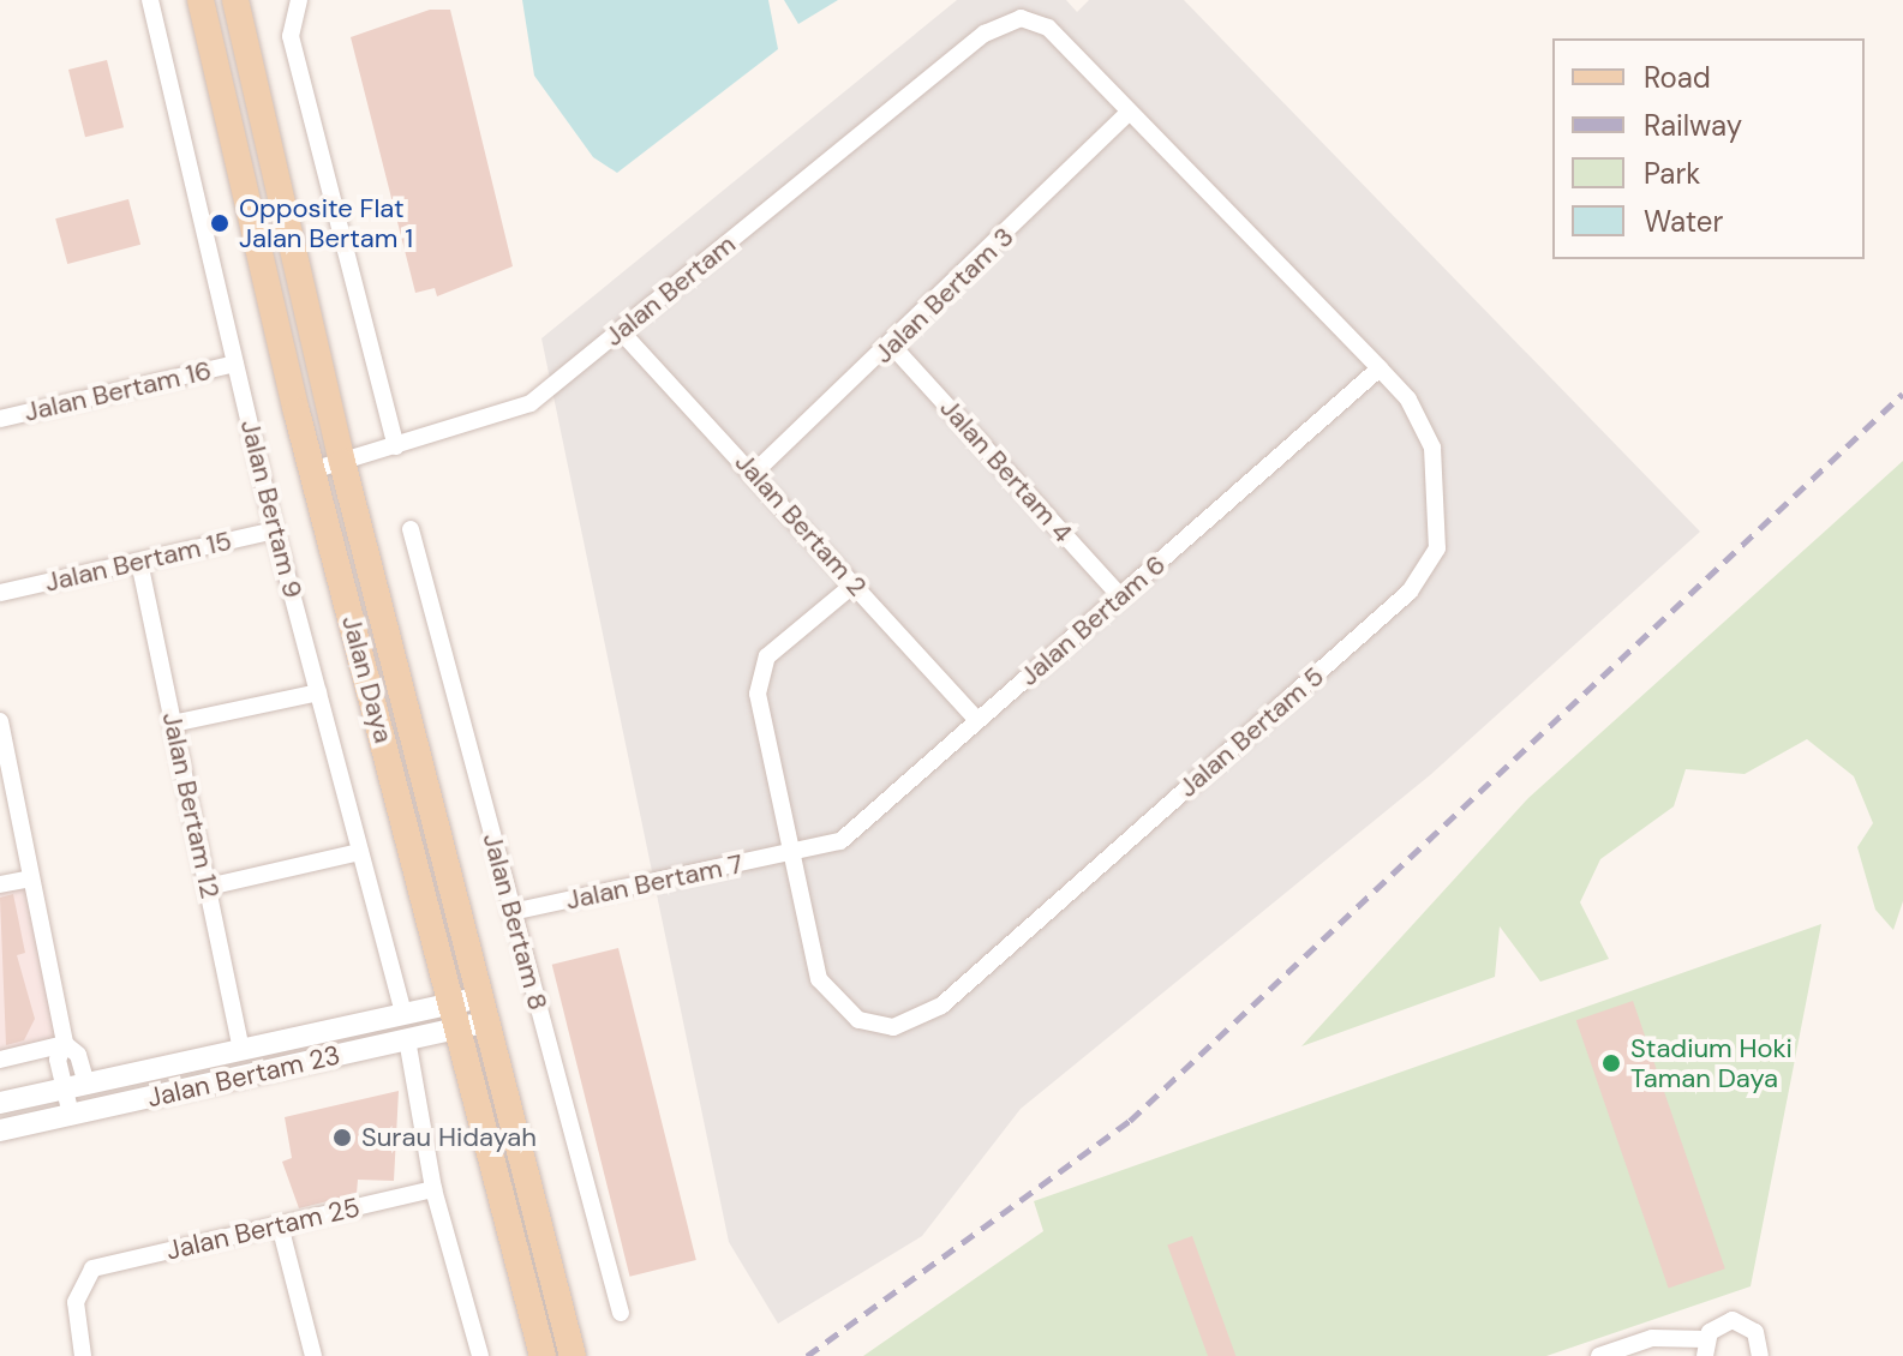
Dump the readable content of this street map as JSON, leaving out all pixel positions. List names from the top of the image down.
{
  "streets": {
    "main road": ["Jalan Daya"],
    "street": [
      "Jalan Bertam",
      "Jalan Bertam 3",
      "Jalan Bertam 16",
      "Jalan Bertam 4",
      "Jalan Bertam 9",
      "Jalan Bertam 2",
      "Jalan Bertam 15",
      "Jalan Bertam 6",
      "Jalan Bertam 5",
      "Jalan Bertam 12",
      "Jalan Bertam 7",
      "Jalan Bertam 8",
      "Jalan Bertam 23",
      "Jalan Bertam 25"
    ]
  },
  "crossings": [
    ["Jalan Bertam", "Jalan Bertam 2"],
    ["Jalan Bertam", "Jalan Daya"],
    ["Jalan Bertam", "Jalan Bertam 5"],
    ["Jalan Bertam 3", "Jalan Bertam 4"],
    ["Jalan Bertam 3", "Jalan Bertam 2"],
    ["Jalan Bertam 3", "Jalan Bertam 5"],
    ["Jalan Bertam 16", "Jalan Bertam 9"],
    ["Jalan Bertam 4", "Jalan Bertam 6"],
    ["Jalan Bertam 9", "Jalan Bertam 15"],
    ["Jalan Bertam 9", "Jalan Bertam 23"],
    ["Jalan Bertam 2", "Jalan Bertam 6"],
    ["Jalan Bertam 2", "Jalan Bertam 5"],
    ["Jalan Bertam 15", "Jalan Bertam 12"],
    ["Jalan Bertam 6", "Jalan Bertam 5"],
    ["Jalan Bertam 6", "Jalan Bertam 7"],
    ["Jalan Daya", "Jalan Bertam 23"],
    ["Jalan Bertam 5", "Jalan Bertam 7"],
    ["Jalan Bertam 12", "Jalan Bertam 23"],
    ["Jalan Bertam 7", "Jalan Bertam 8"]
  ],
  "places": ["Opposite Flat Jalan Bertam 1", "Stadium Hoki Taman Daya", "Surau Hidayah"],
  "legend": [
    "Road",
    "Railway",
    "Park",
    "Water"
  ]
}
